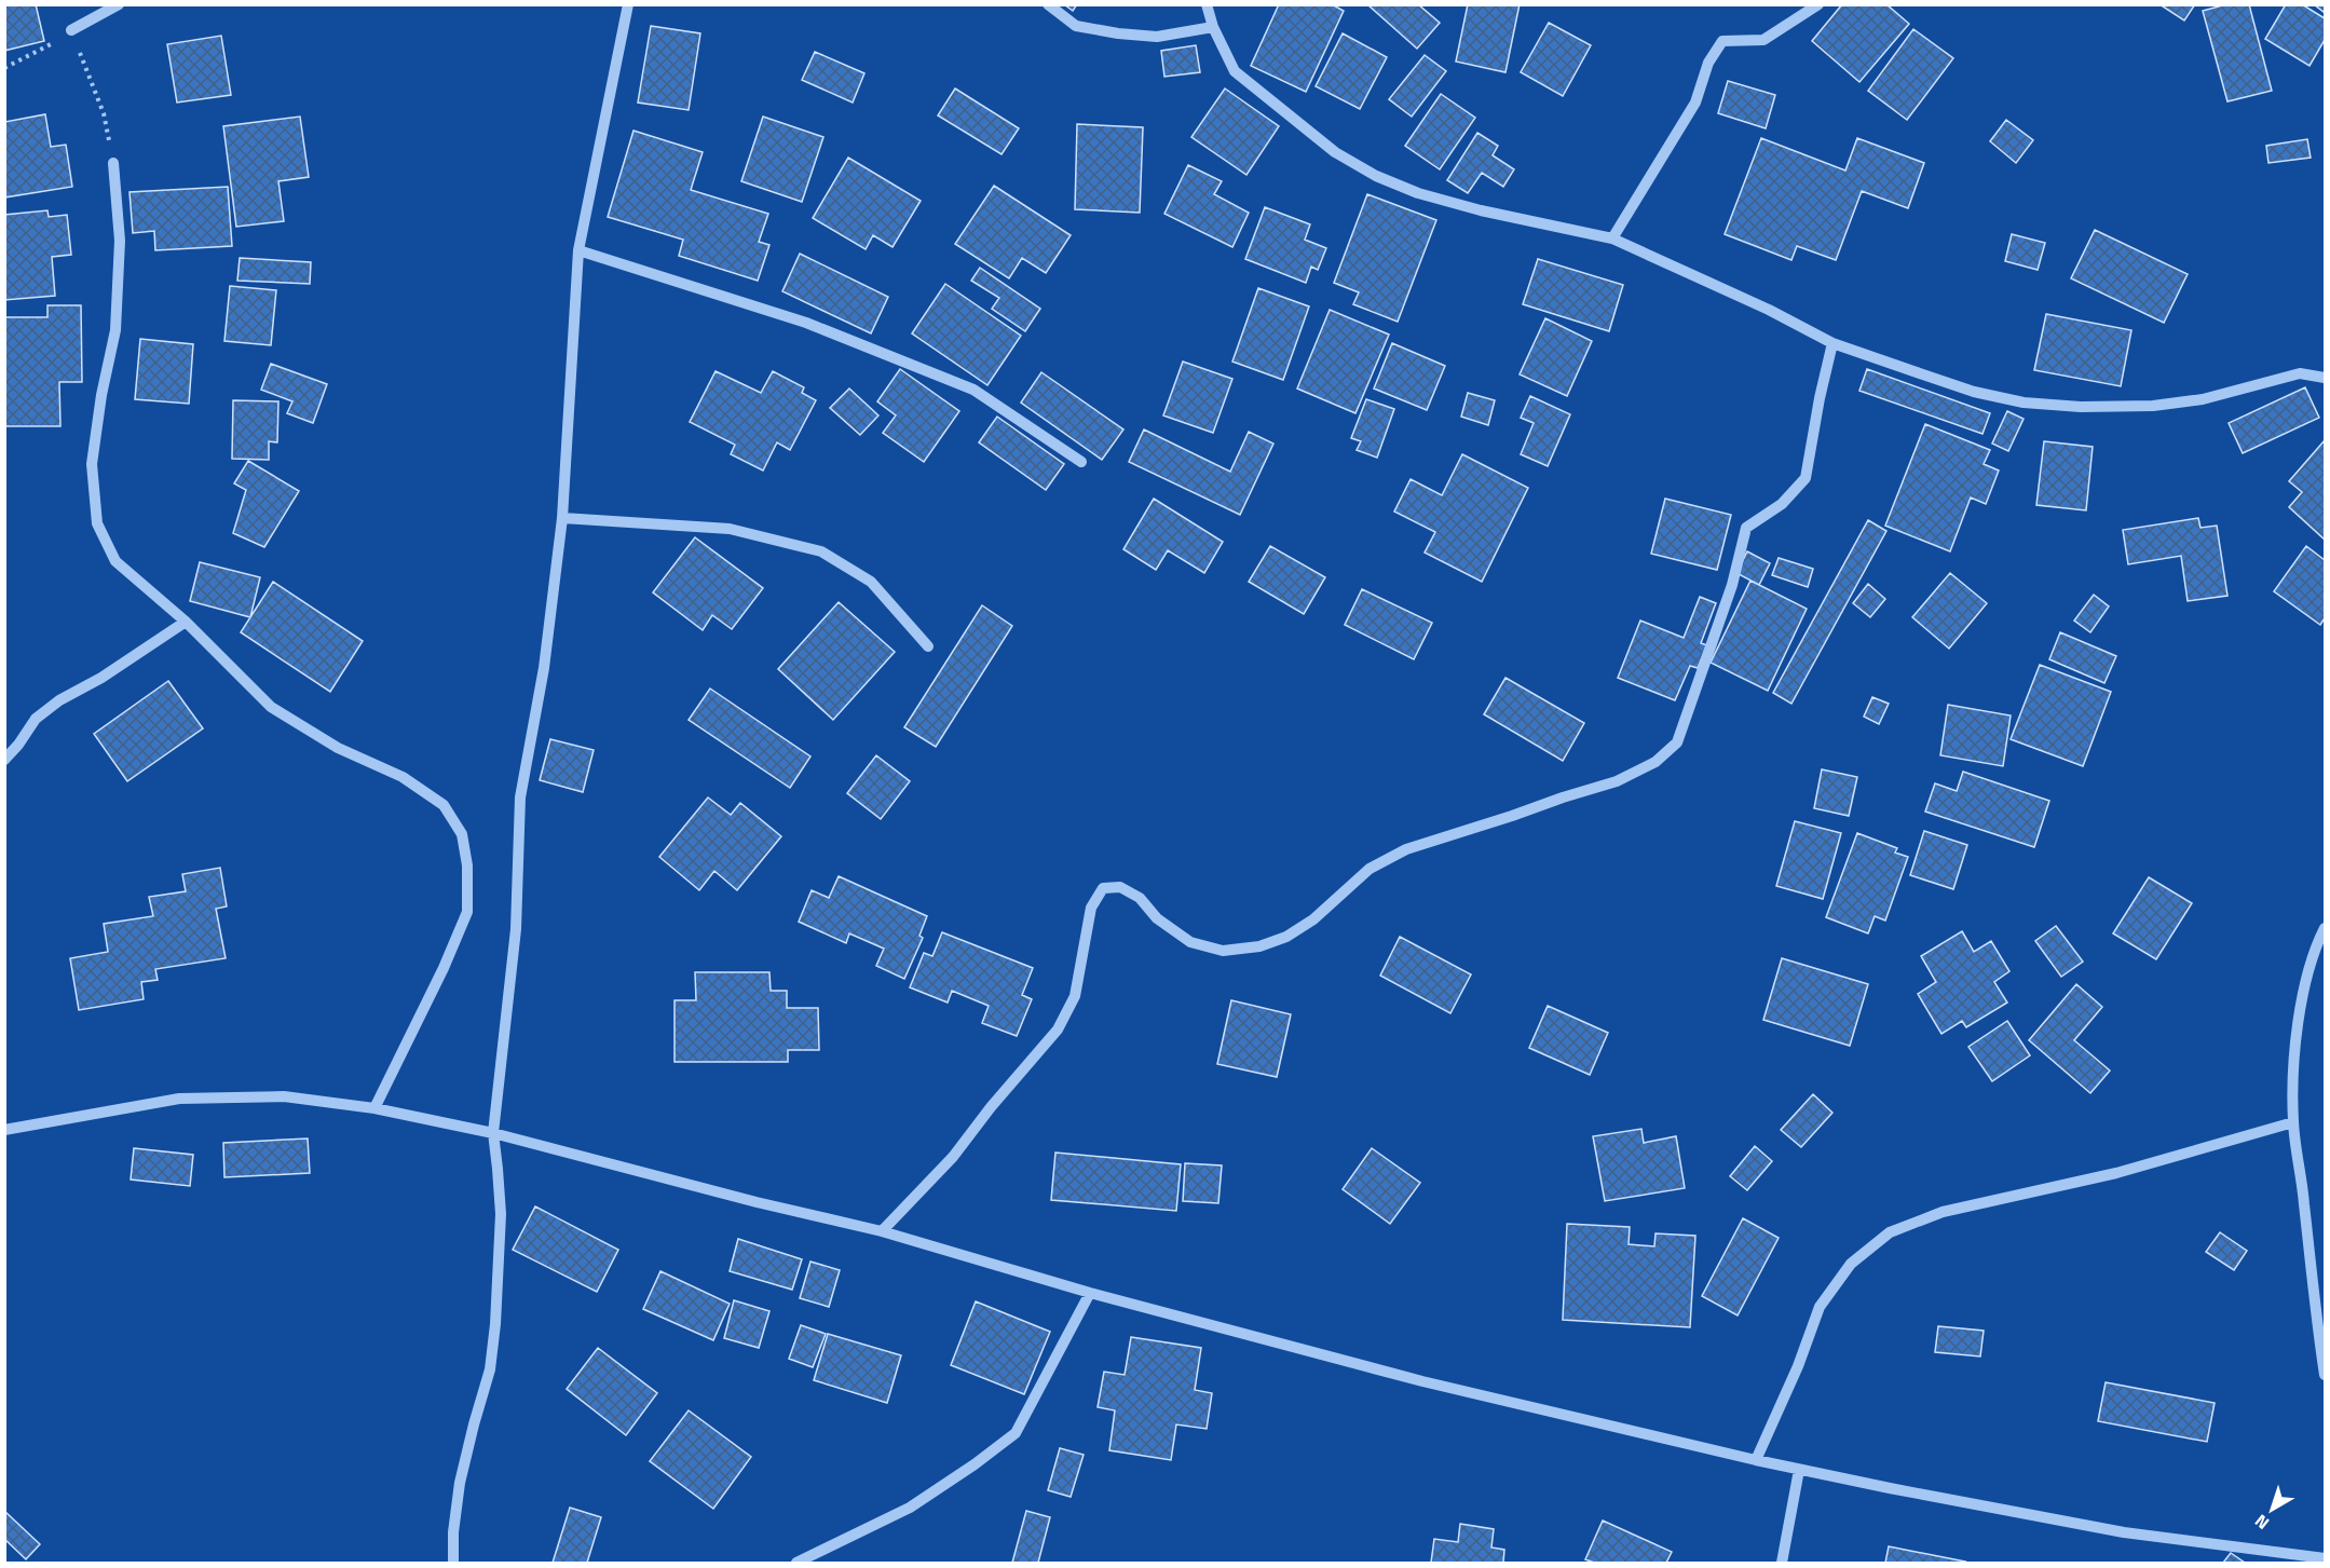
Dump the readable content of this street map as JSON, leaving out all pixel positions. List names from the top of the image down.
{
  "north": "bottom left"
}
